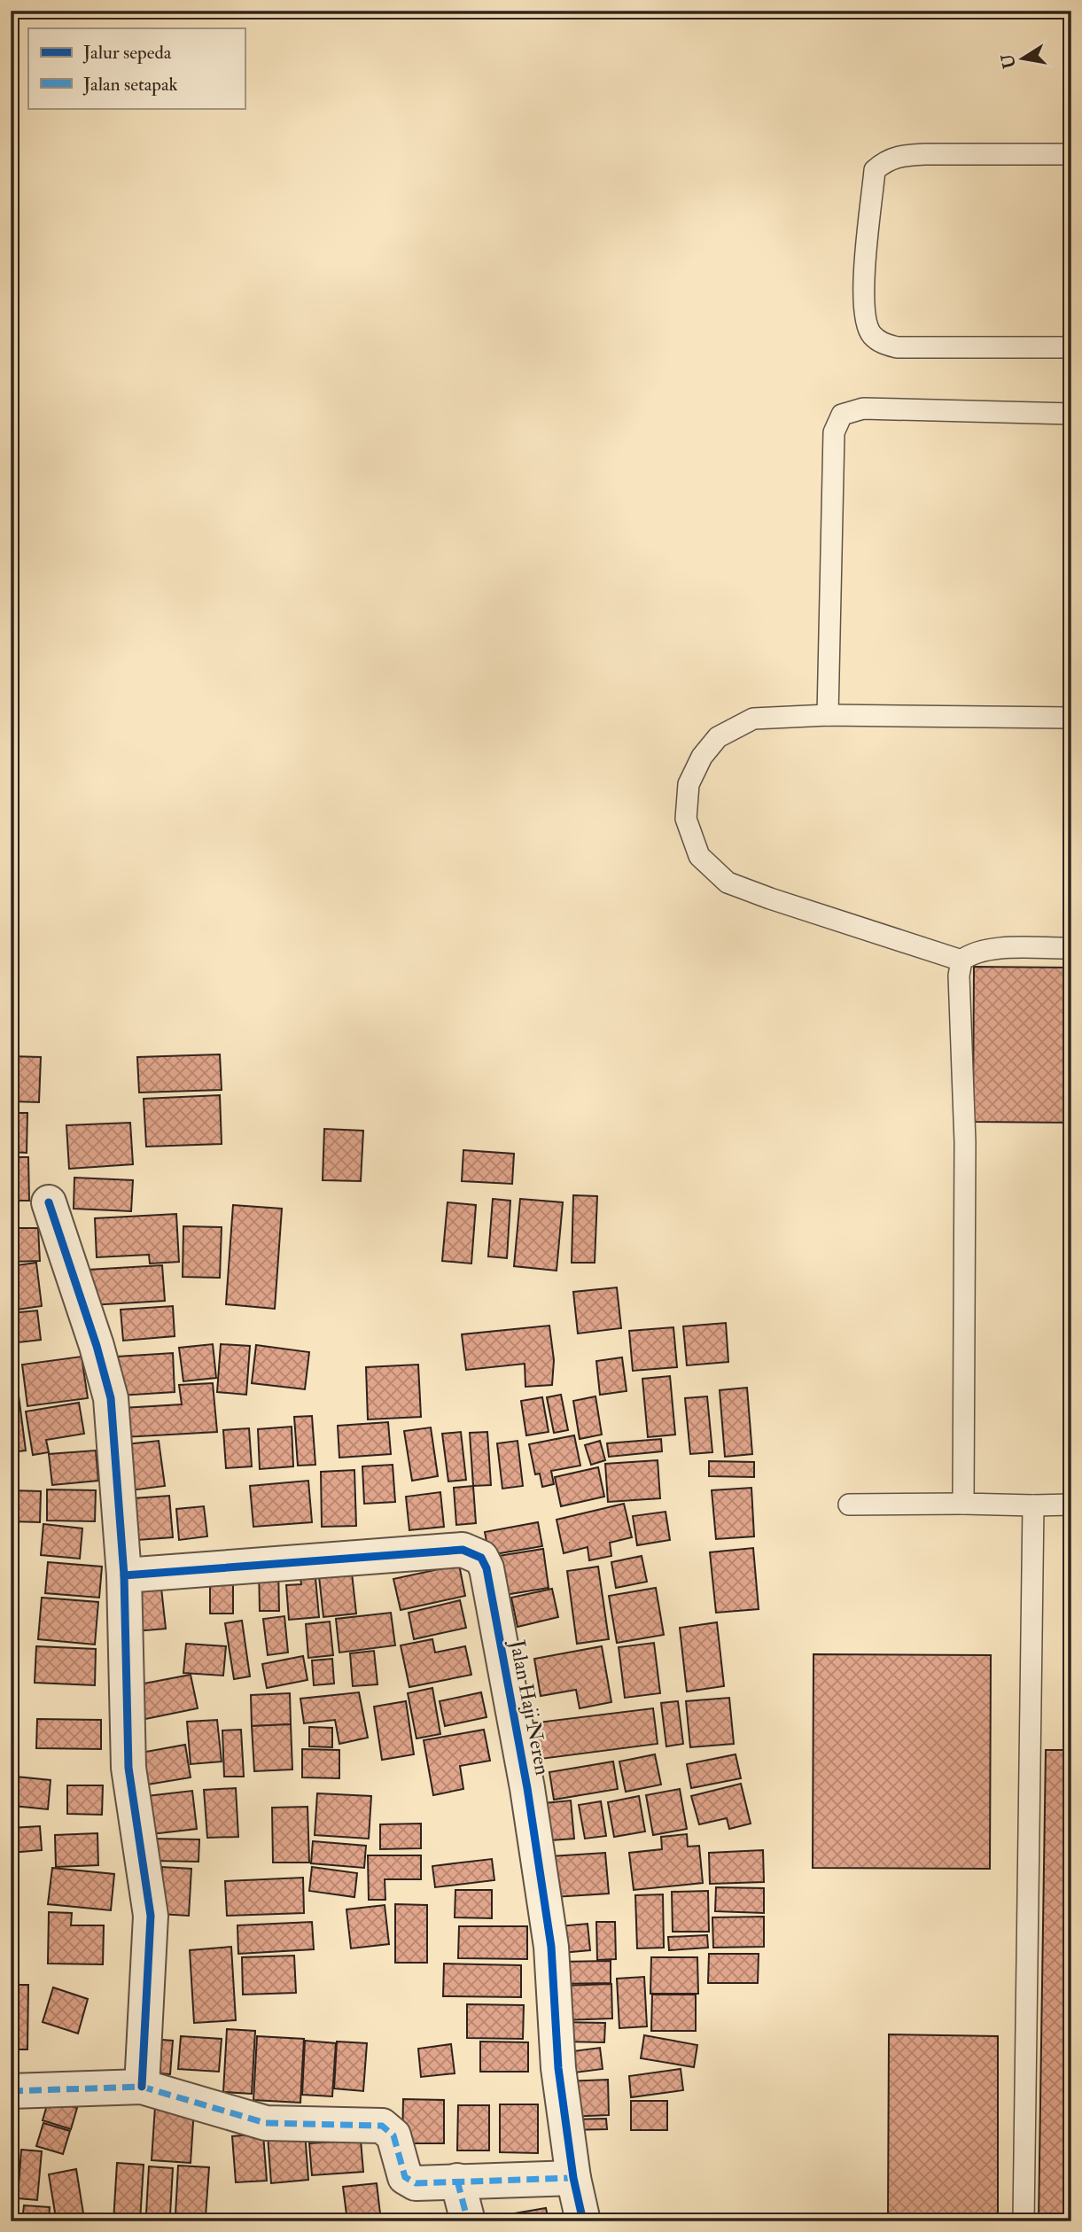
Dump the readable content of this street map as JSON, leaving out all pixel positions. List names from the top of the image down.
{
  "streets": {
    "street": ["Jalan Haji Neren"]
  },
  "legend": ["Jalur sepeda", "Jalan setapak"],
  "north": "left"
}
